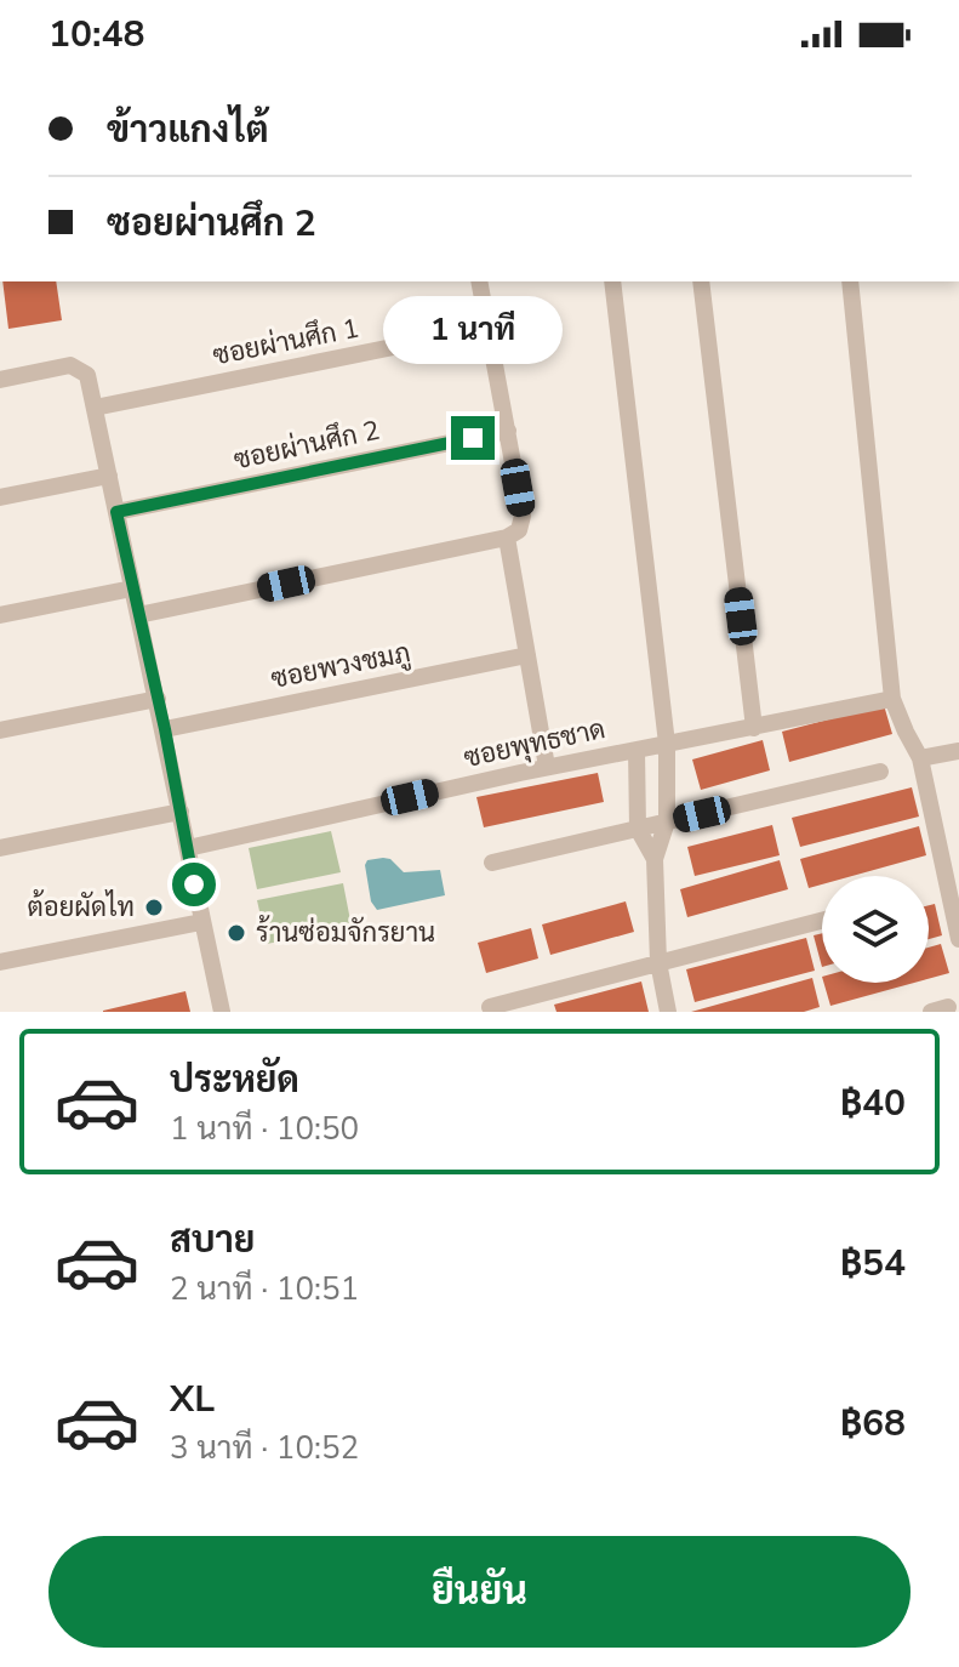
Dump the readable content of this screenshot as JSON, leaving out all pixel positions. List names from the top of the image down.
{
  "streets": {
    "street": [
      "ซอยผ่านศึก 1",
      "ซอยผ่านศึก 2",
      "ซอยพวงชมภู",
      "ซอยพุทธชาด"
    ]
  },
  "places": ["ต้อยผัดไท", "ร้านซ่อมจักรยาน"],
  "page": {
    "status": "10:48",
    "banner": ["ข้าวแกงไต้", "ซอยผ่านศึก 2"],
    "bubble": "1 นาที",
    "list": [
      {
        "name": "ประหยัด",
        "note": "1 นาที · 10:50",
        "value": "฿40"
      },
      {
        "name": "สบาย",
        "note": "2 นาที · 10:51",
        "value": "฿54"
      },
      {
        "name": "XL",
        "note": "3 นาที · 10:52",
        "value": "฿68"
      }
    ],
    "buttons": "ยืนยัน"
  }
}
